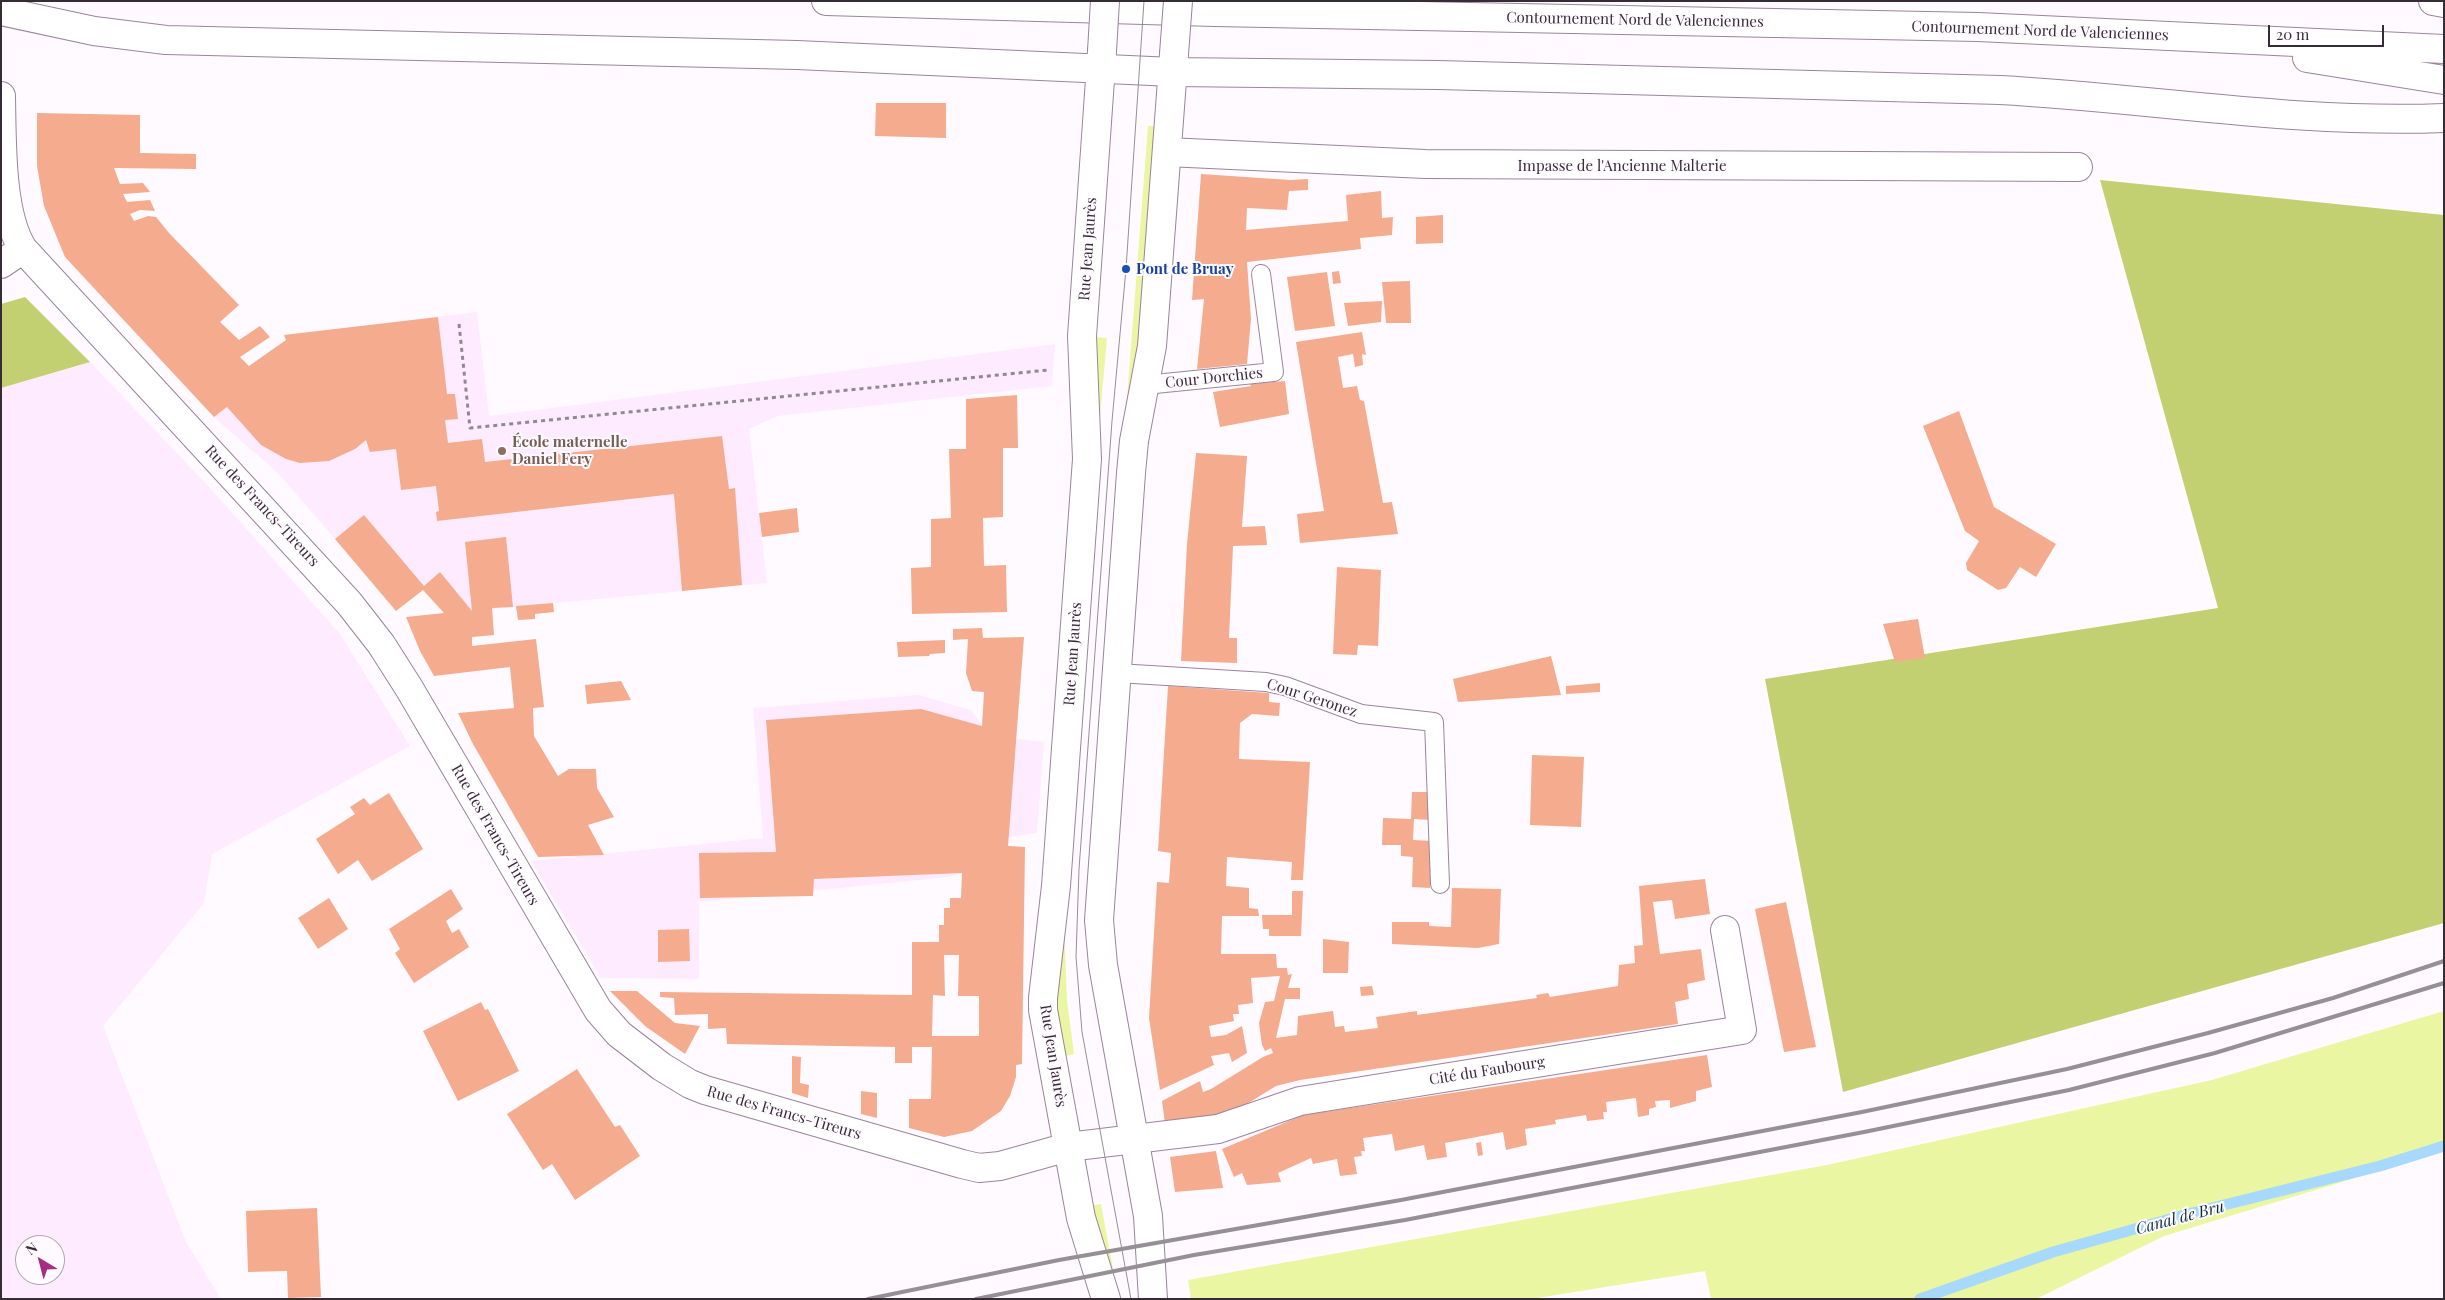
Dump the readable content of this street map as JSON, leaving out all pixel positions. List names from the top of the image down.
{
  "streets": {
    "main road": [
      "Contournement Nord de Valenciennes",
      "Impasse de l'Ancienne Malterie",
      "Rue Jean Jaurès",
      "Rue des Francs-Tireurs",
      "Cité du Faubourg"
    ],
    "lane": ["Cour Dorchies", "Cour Geronez"]
  },
  "crossings": [
    ["Rue Jean Jaurès", "Rue des Francs-Tireurs"],
    ["Rue des Francs-Tireurs", "Cité du Faubourg"]
  ],
  "water": ["Canal de Bru"],
  "places": ["Pont de Bruay", "École maternelle Daniel Fery"],
  "scale_bar": "20 m",
  "north": "top left"
}
